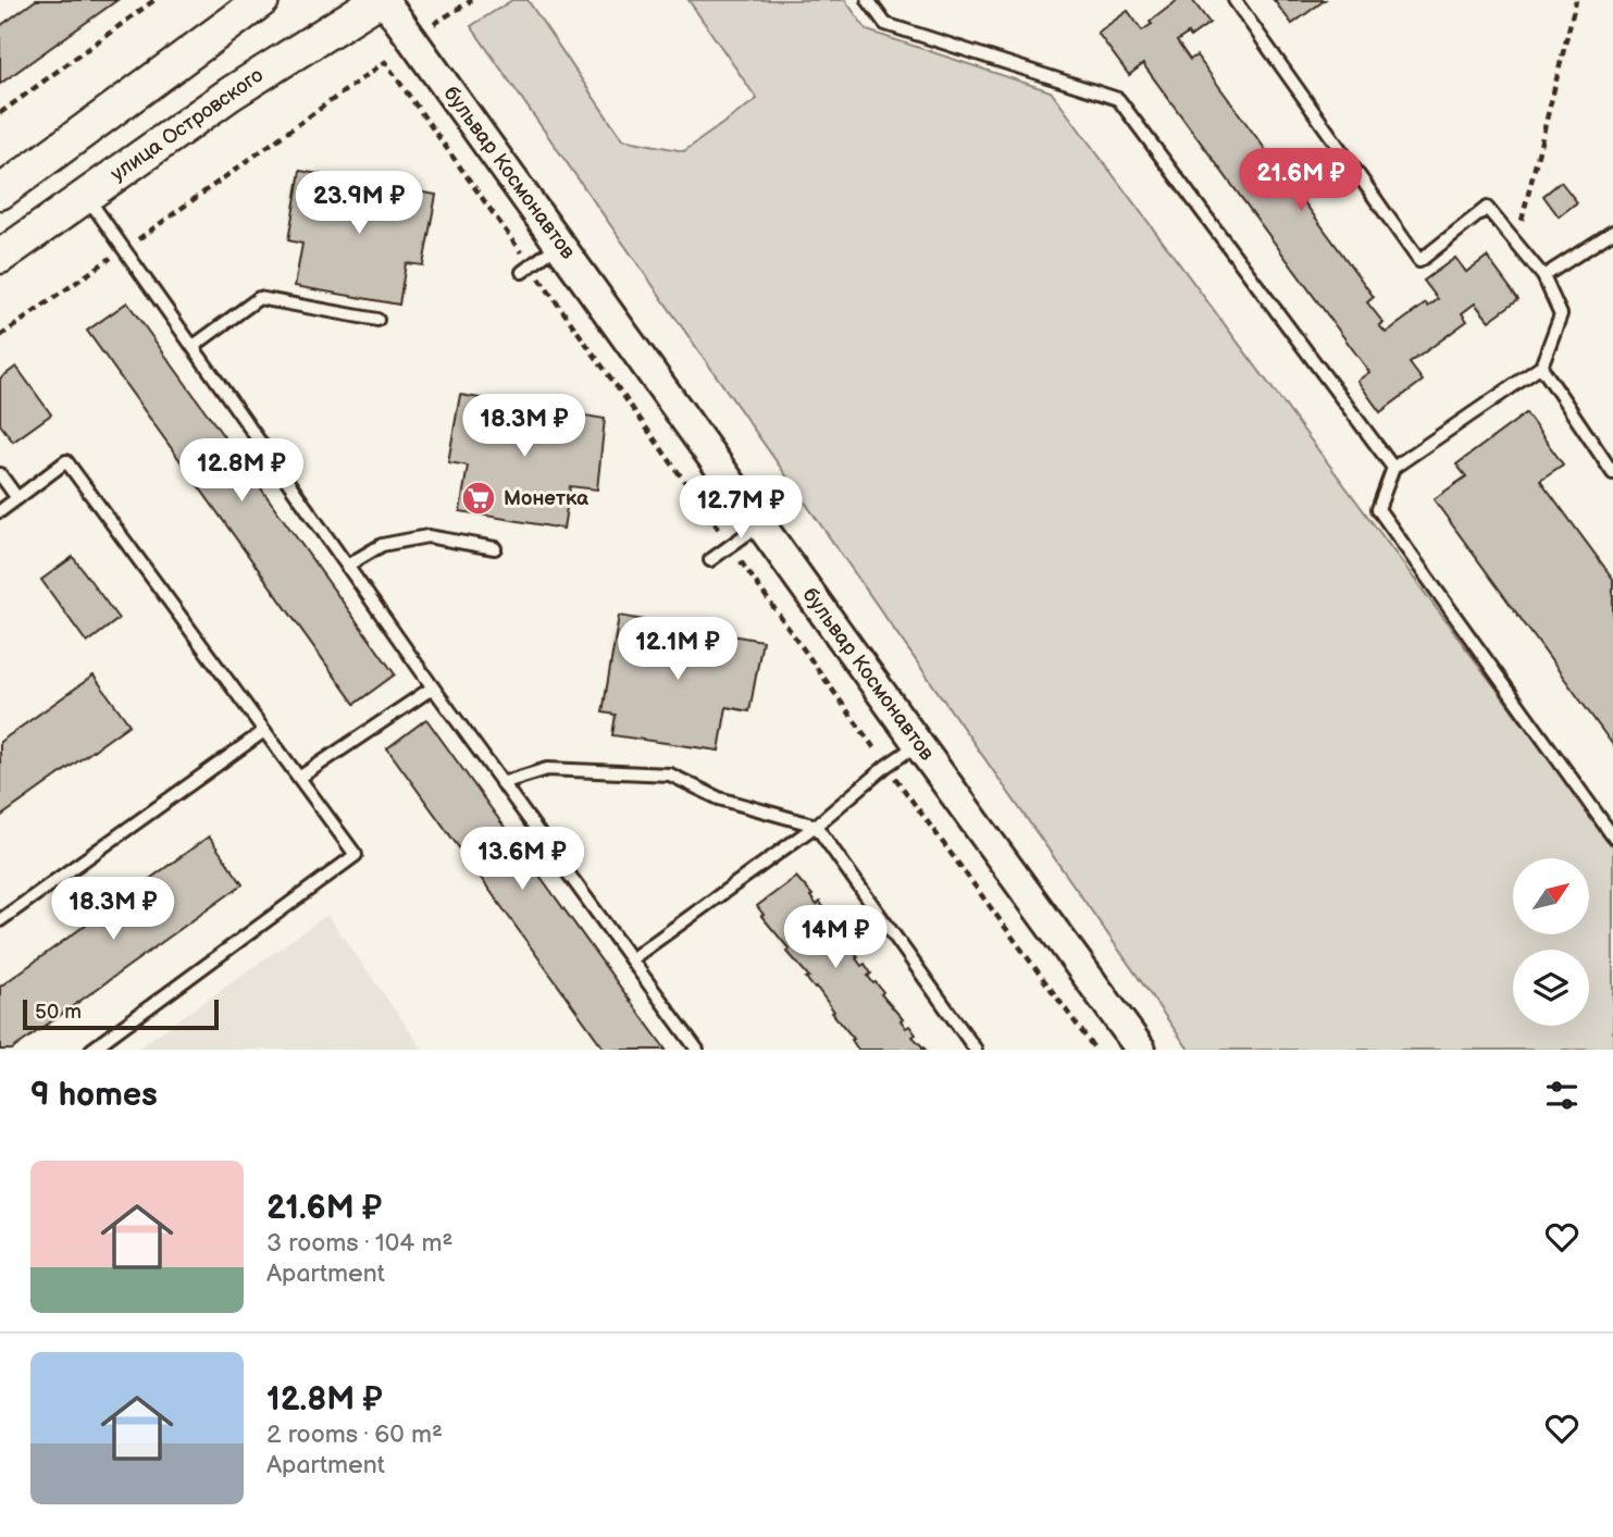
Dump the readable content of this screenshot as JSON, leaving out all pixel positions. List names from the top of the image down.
{
  "streets": {
    "main road": ["улица Островского"],
    "street": ["бульвар Космонавтов"]
  },
  "places": {
    "supermarket": ["Монетка"]
  },
  "scale_bar": "50 m",
  "north": "top right",
  "page": {
    "price": [
      "21.6M ₽",
      "23.9M ₽",
      "18.3M ₽",
      "12.8M ₽",
      "12.7M ₽",
      "12.1M ₽",
      "13.6M ₽",
      "18.3M ₽",
      "14M ₽"
    ],
    "scale": "50 m",
    "heading": "9 homes",
    "list": [
      {
        "name": "21.6M ₽",
        "note": "3 rooms · 104 m² · Apartment"
      },
      {
        "name": "12.8M ₽",
        "note": "2 rooms · 60 m² · Apartment"
      }
    ]
  }
}
